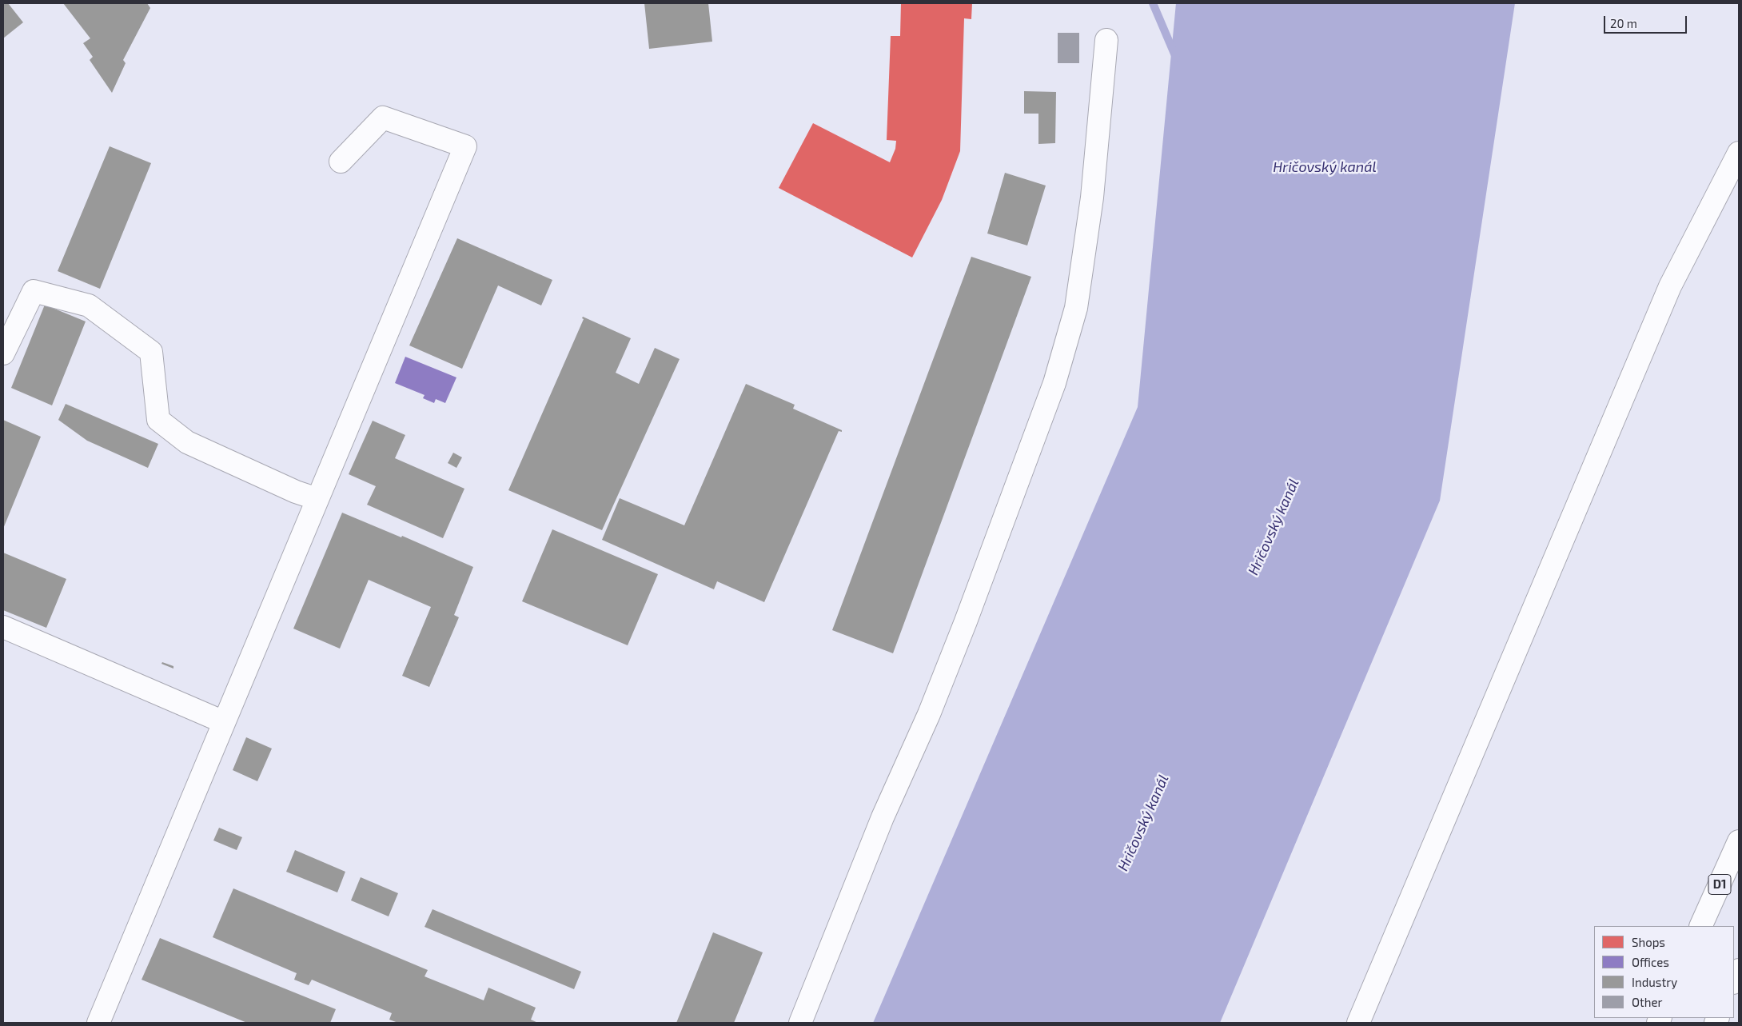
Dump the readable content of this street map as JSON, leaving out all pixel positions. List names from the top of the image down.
{
  "streets": {
    "main road": ["D1"]
  },
  "water": ["Hričovský kanál"],
  "legend": [
    "Shops",
    "Offices",
    "Industry",
    "Other"
  ],
  "scale_bar": "20 m"
}
